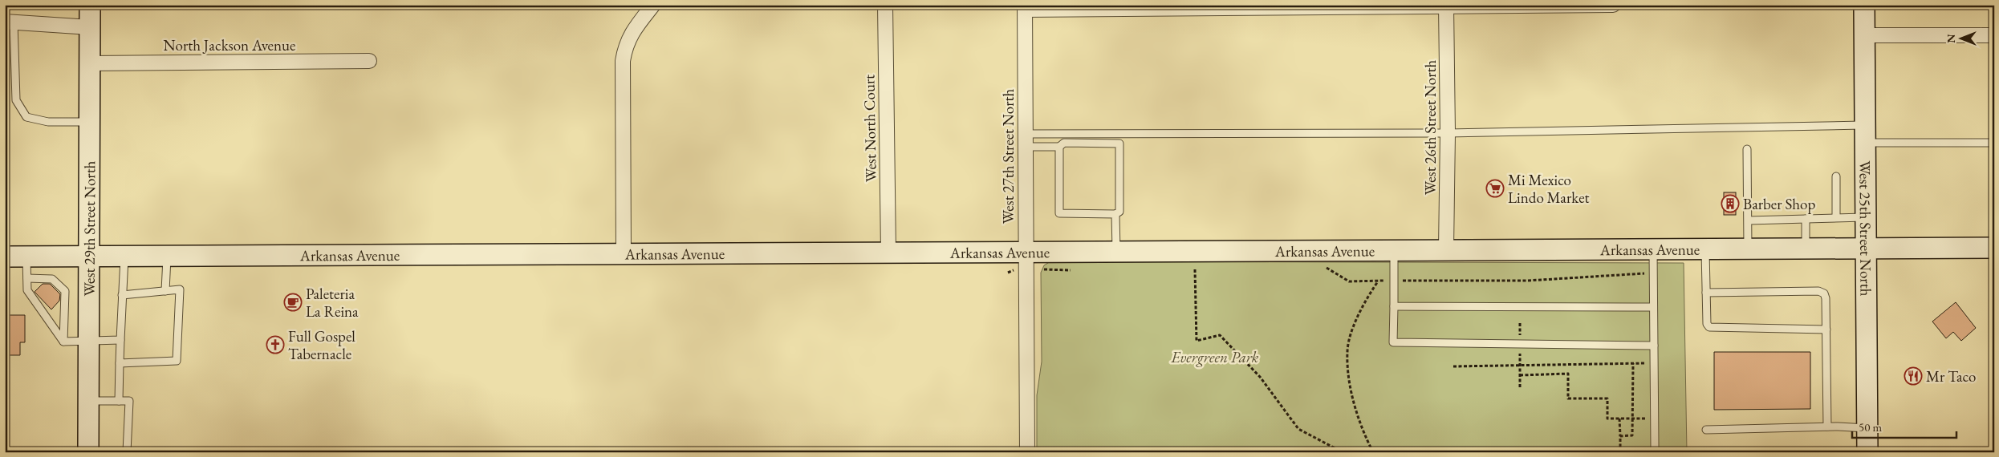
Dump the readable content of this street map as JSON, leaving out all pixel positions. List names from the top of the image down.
{
  "streets": {
    "street": [
      "North Jackson Avenue",
      "West 26th Street North",
      "West North Court",
      "West 27th Street North",
      "West 29th Street North",
      "West 25th Street North",
      "Arkansas Avenue"
    ]
  },
  "crossings": [
    ["North Jackson Avenue", "West 29th Street North"],
    ["West 26th Street North", "Arkansas Avenue"],
    ["West North Court", "Arkansas Avenue"],
    ["West 27th Street North", "Arkansas Avenue"],
    ["West 29th Street North", "Arkansas Avenue"],
    ["West 25th Street North", "Arkansas Avenue"]
  ],
  "parks": ["Evergreen Park"],
  "places": {
    "supermarket": ["Mi Mexico Lindo Market"],
    "building": ["Barber Shop"],
    "cafe": ["Paleteria La Reina"],
    "church": ["Full Gospel Tabernacle"],
    "restaurant": ["Mr Taco"]
  },
  "scale_bar": "50 m",
  "north": "left"
}
